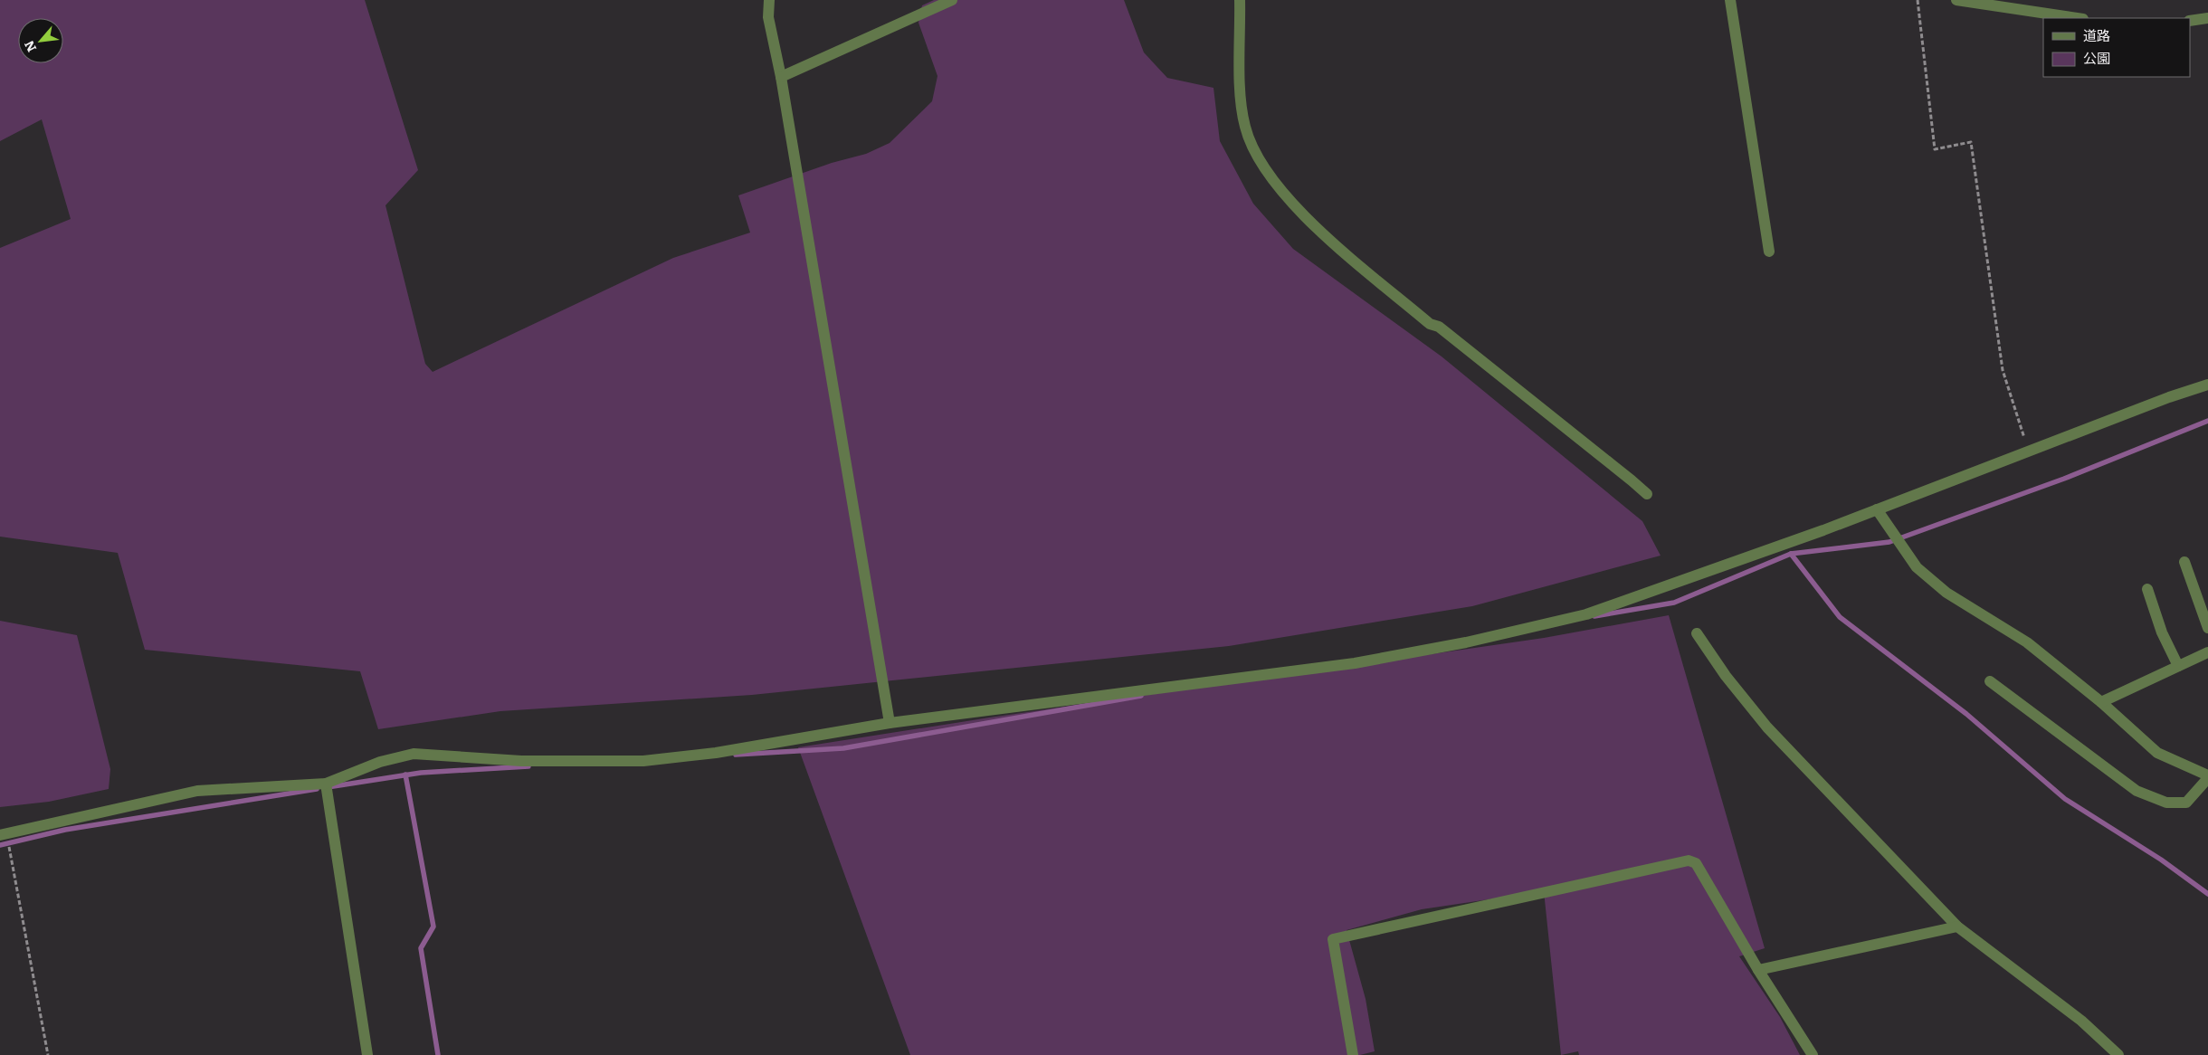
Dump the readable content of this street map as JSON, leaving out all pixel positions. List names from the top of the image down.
{
  "legend": ["道路", "公園"],
  "north": "bottom left"
}
